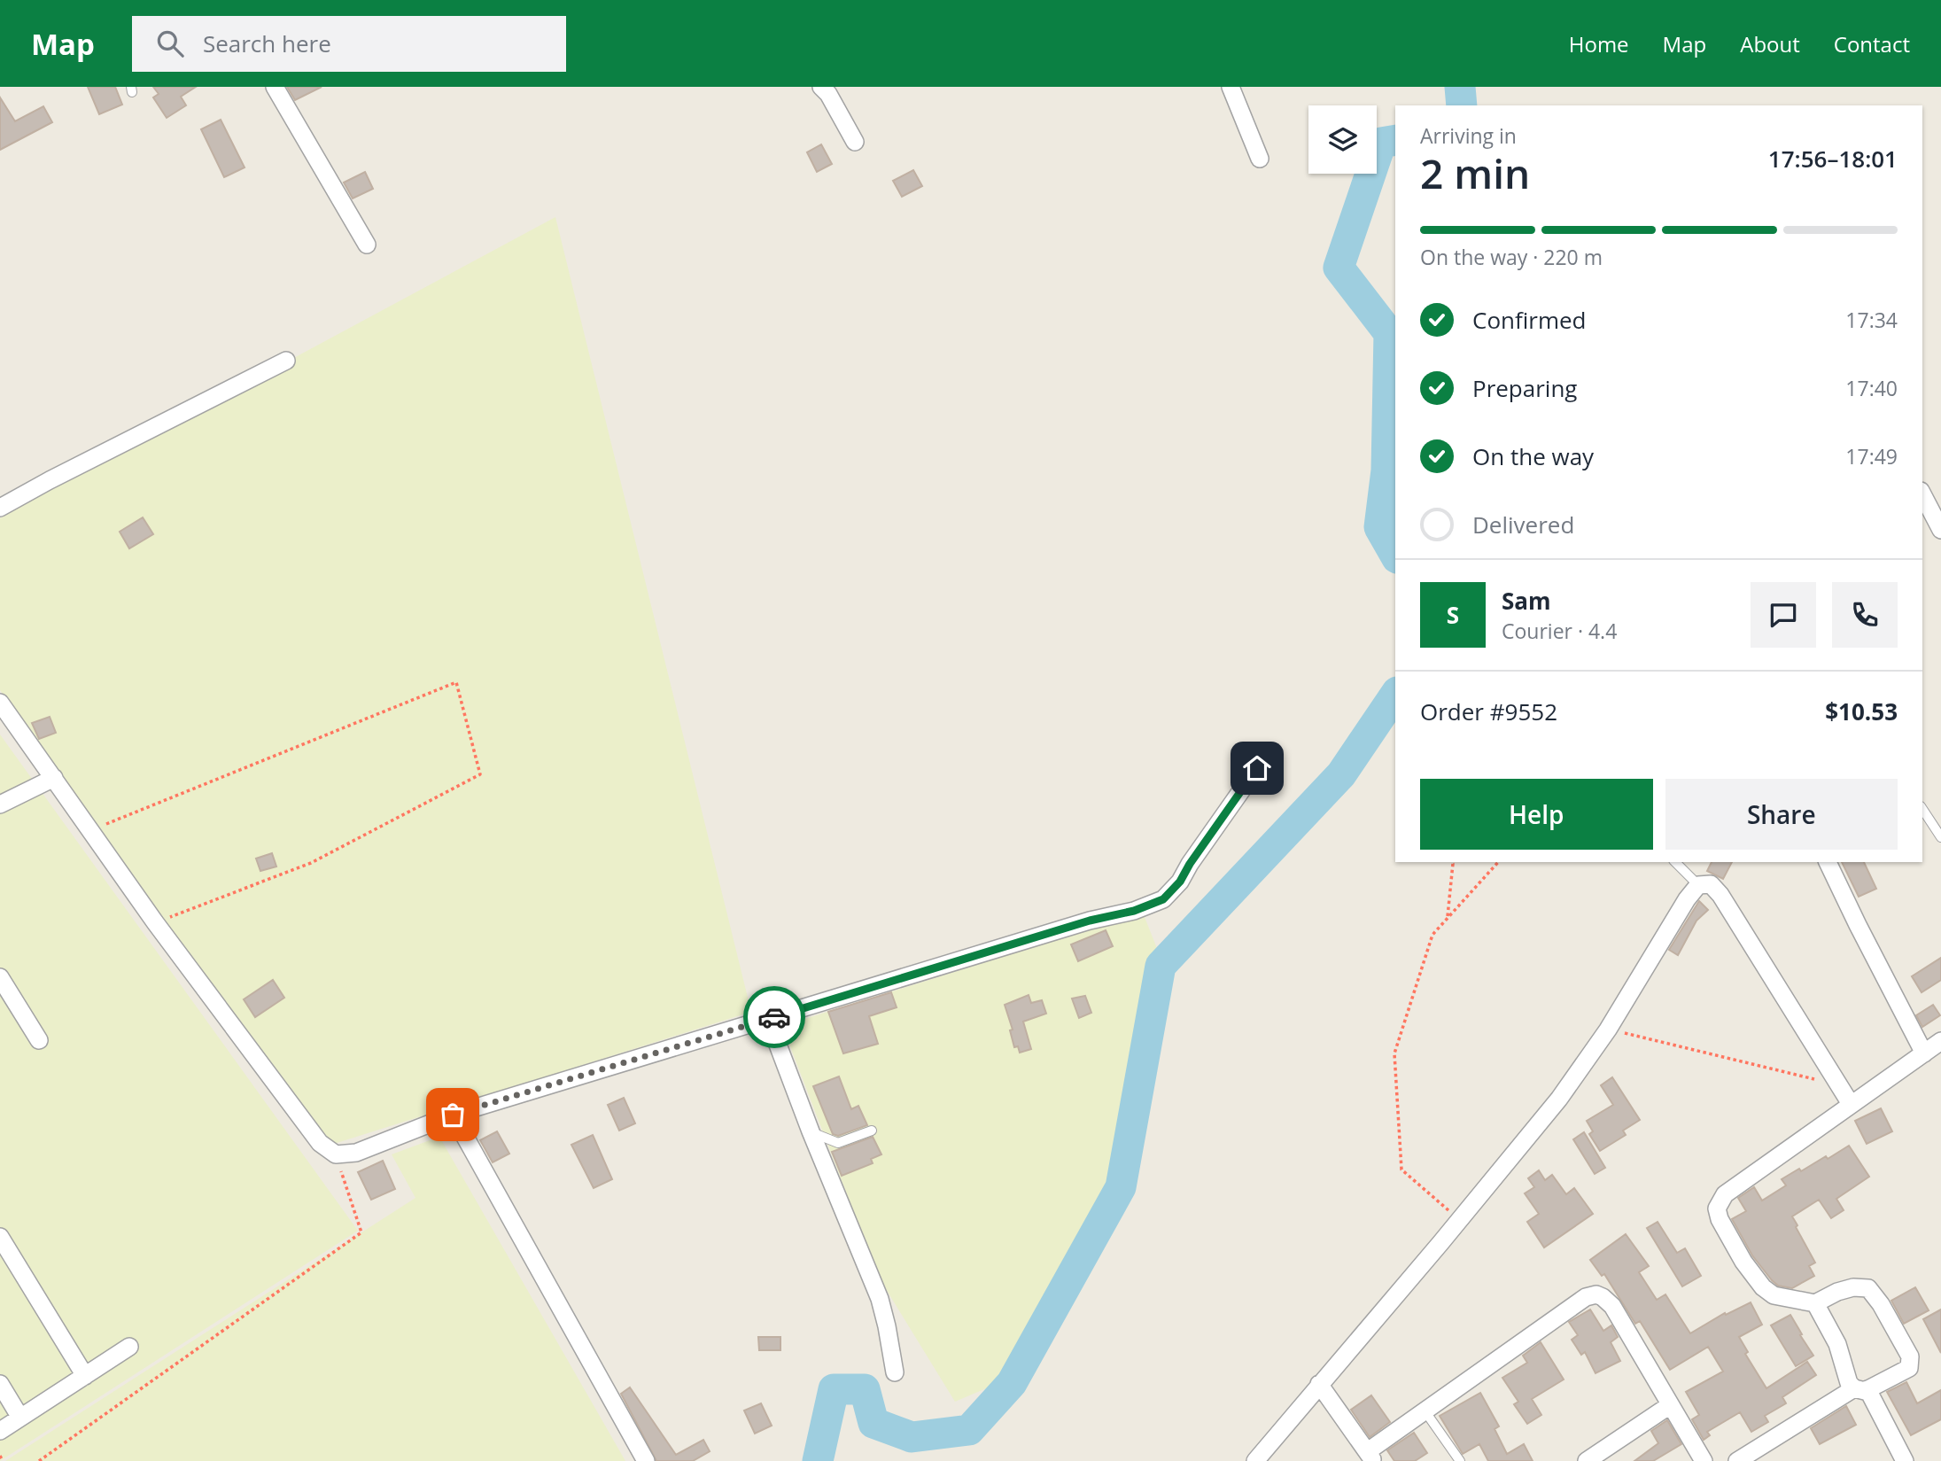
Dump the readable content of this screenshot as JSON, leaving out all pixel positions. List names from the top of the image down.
{
  "page": {
    "header": "Map",
    "search": "Search here",
    "nav": [
      "Home",
      "Map",
      "About",
      "Contact"
    ],
    "heading": ["2 min", "Arriving in", "17:56–18:01"],
    "panel": [
      "Sam",
      "Courier · 4.4",
      "Order #9552",
      "$10.53"
    ],
    "bar": "On the way · 220 m",
    "list": [
      ["Confirmed", "17:34"],
      ["Preparing", "17:40"],
      ["On the way", "17:49"],
      "Delivered"
    ],
    "round": "S",
    "buttons": ["Help", "Share"]
  }
}
